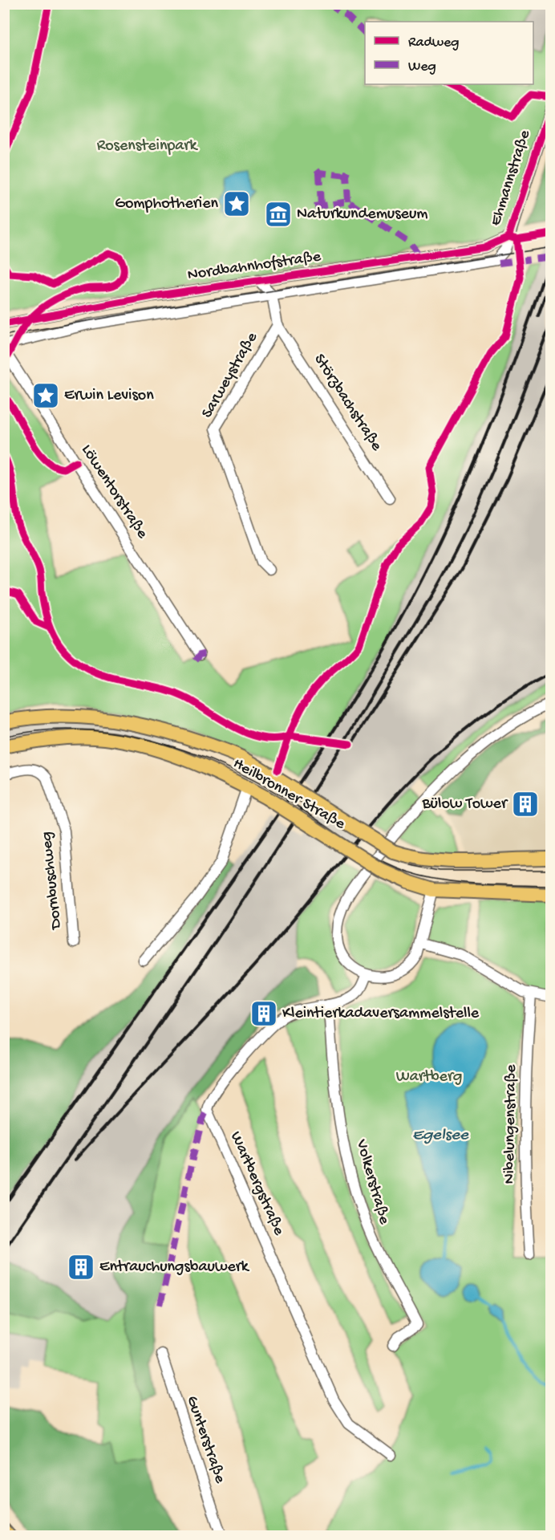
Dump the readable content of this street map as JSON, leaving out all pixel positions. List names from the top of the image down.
{
  "streets": {
    "main road": ["Heilbronner Straße"],
    "street": [
      "Ehmannstraße",
      "Nordbahnhofstraße",
      "Sarweystraße",
      "Störzbachstraße",
      "Löwentorstraße",
      "Dornbuschweg",
      "Nibelungenstraße",
      "Volkerstraße",
      "Wartbergstraße",
      "Gunterstraße"
    ]
  },
  "crossings": [
    ["Ehmannstraße", "Nordbahnhofstraße"],
    ["Nordbahnhofstraße", "Sarweystraße"],
    ["Nordbahnhofstraße", "Löwentorstraße"],
    ["Sarweystraße", "Störzbachstraße"],
    ["Volkerstraße", "Wartbergstraße"]
  ],
  "water": ["Egelsee"],
  "parks": ["Rosensteinpark", "Wartberg"],
  "places": {
    "place": ["Gomphotherien", "Erwin Levison"],
    "museum": ["Naturkundemuseum"],
    "building": ["Bülow Tower", "Kleintierkadaversammelstelle", "Entrauchungsbauwerk"]
  },
  "legend": ["Radweg", "Weg"]
}
